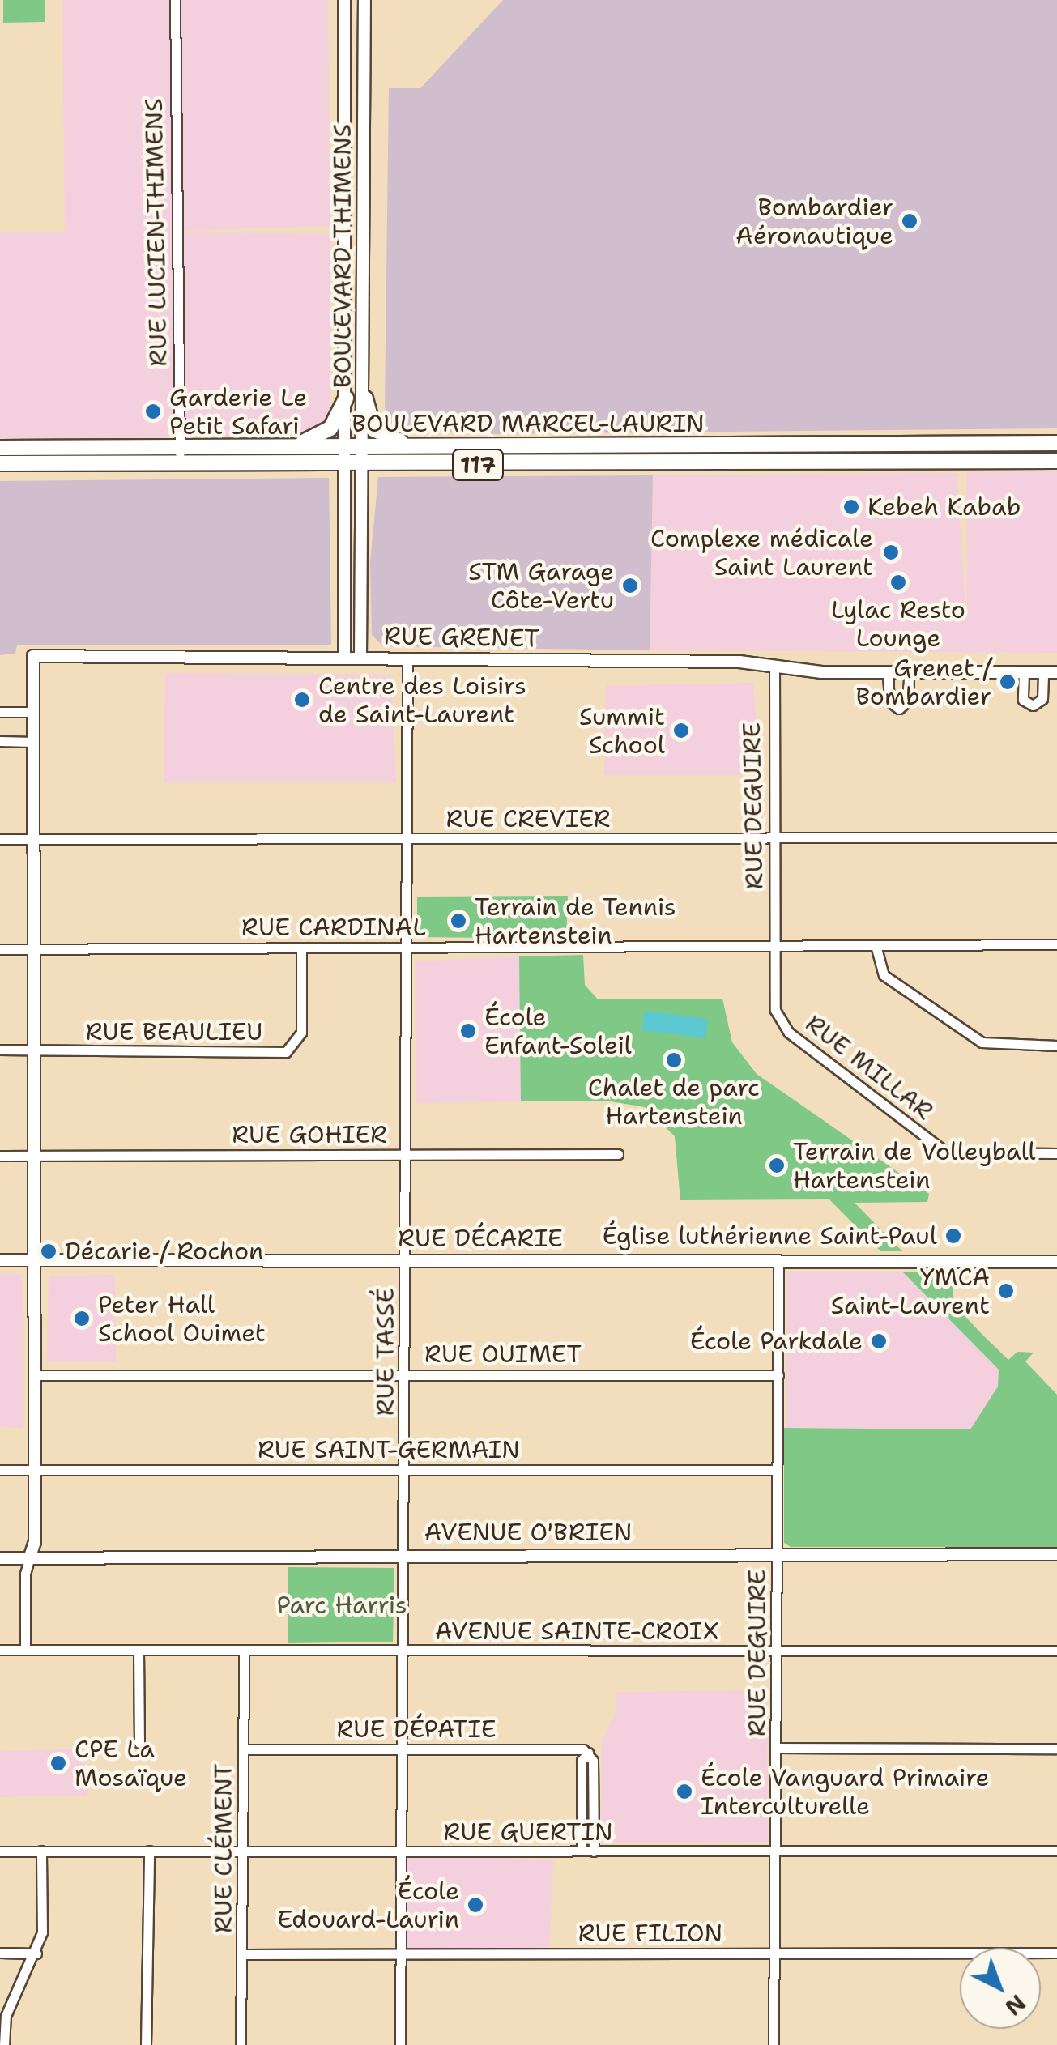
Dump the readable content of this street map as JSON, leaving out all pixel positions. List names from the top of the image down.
{
  "streets": {
    "main road": ["BOULEVARD MARCEL-LAURIN", "117"],
    "street": [
      "RUE LUCIEN-THIMENS",
      "BOULEVARD THIMENS",
      "RUE GRENET",
      "RUE DEGUIRE",
      "RUE CREVIER",
      "RUE CARDINAL",
      "RUE BEAULIEU",
      "RUE MILLAR",
      "RUE GOHIER",
      "RUE DÉCARIE",
      "RUE TASSÉ",
      "RUE OUIMET",
      "RUE SAINT-GERMAIN",
      "AVENUE O'BRIEN",
      "AVENUE SAINTE-CROIX",
      "RUE DÉPATIE",
      "RUE GUERTIN",
      "RUE CLÉMENT",
      "RUE FILION"
    ]
  },
  "crossings": [
    ["RUE LUCIEN-THIMENS", "BOULEVARD MARCEL-LAURIN"],
    ["BOULEVARD THIMENS", "BOULEVARD MARCEL-LAURIN"],
    ["BOULEVARD THIMENS", "RUE GRENET"],
    ["RUE GRENET", "RUE DEGUIRE"],
    ["RUE GRENET", "RUE TASSÉ"],
    ["RUE DEGUIRE", "RUE CREVIER"],
    ["RUE DEGUIRE", "RUE CARDINAL"],
    ["RUE DEGUIRE", "RUE MILLAR"],
    ["RUE DEGUIRE", "RUE DÉCARIE"],
    ["RUE DEGUIRE", "RUE OUIMET"],
    ["RUE DEGUIRE", "RUE SAINT-GERMAIN"],
    ["RUE DEGUIRE", "AVENUE O'BRIEN"],
    ["RUE DEGUIRE", "AVENUE SAINTE-CROIX"],
    ["RUE DEGUIRE", "RUE GUERTIN"],
    ["RUE DEGUIRE", "RUE FILION"],
    ["RUE CREVIER", "RUE TASSÉ"],
    ["RUE CARDINAL", "RUE BEAULIEU"],
    ["RUE CARDINAL", "RUE MILLAR"],
    ["RUE CARDINAL", "RUE TASSÉ"],
    ["RUE GOHIER", "RUE TASSÉ"],
    ["RUE DÉCARIE", "RUE TASSÉ"],
    ["RUE TASSÉ", "RUE OUIMET"],
    ["RUE TASSÉ", "RUE SAINT-GERMAIN"],
    ["RUE TASSÉ", "AVENUE O'BRIEN"],
    ["RUE TASSÉ", "AVENUE SAINTE-CROIX"],
    ["RUE TASSÉ", "RUE DÉPATIE"],
    ["RUE TASSÉ", "RUE GUERTIN"],
    ["RUE TASSÉ", "RUE FILION"],
    ["AVENUE SAINTE-CROIX", "RUE CLÉMENT"],
    ["RUE DÉPATIE", "RUE GUERTIN"],
    ["RUE DÉPATIE", "RUE CLÉMENT"],
    ["RUE GUERTIN", "RUE CLÉMENT"],
    ["RUE CLÉMENT", "RUE FILION"]
  ],
  "parks": ["Parc Harris"],
  "places": [
    "Bombardier Aéronautique",
    "Garderie Le Petit Safari",
    "Kebeh Kabab",
    "Complexe médicale Saint Laurent",
    "Lylac Resto Lounge",
    "STM Garage Côte-Vertu",
    "Grenet / Bombardier",
    "Centre des Loisirs de Saint-Laurent",
    "Summit School",
    "Terrain de Tennis Hartenstein",
    "École Enfant-Soleil",
    "Chalet de parc Hartenstein",
    "Terrain de Volleyball Hartenstein",
    "Église luthérienne Saint-Paul",
    "Décarie / Rochon",
    "YMCA Saint-Laurent",
    "Peter Hall School Ouimet",
    "École Parkdale",
    "CPE La Mosaïque",
    "École Vanguard Primaire Interculturelle",
    "École Edouard-Laurin"
  ],
  "north": "bottom right"
}
